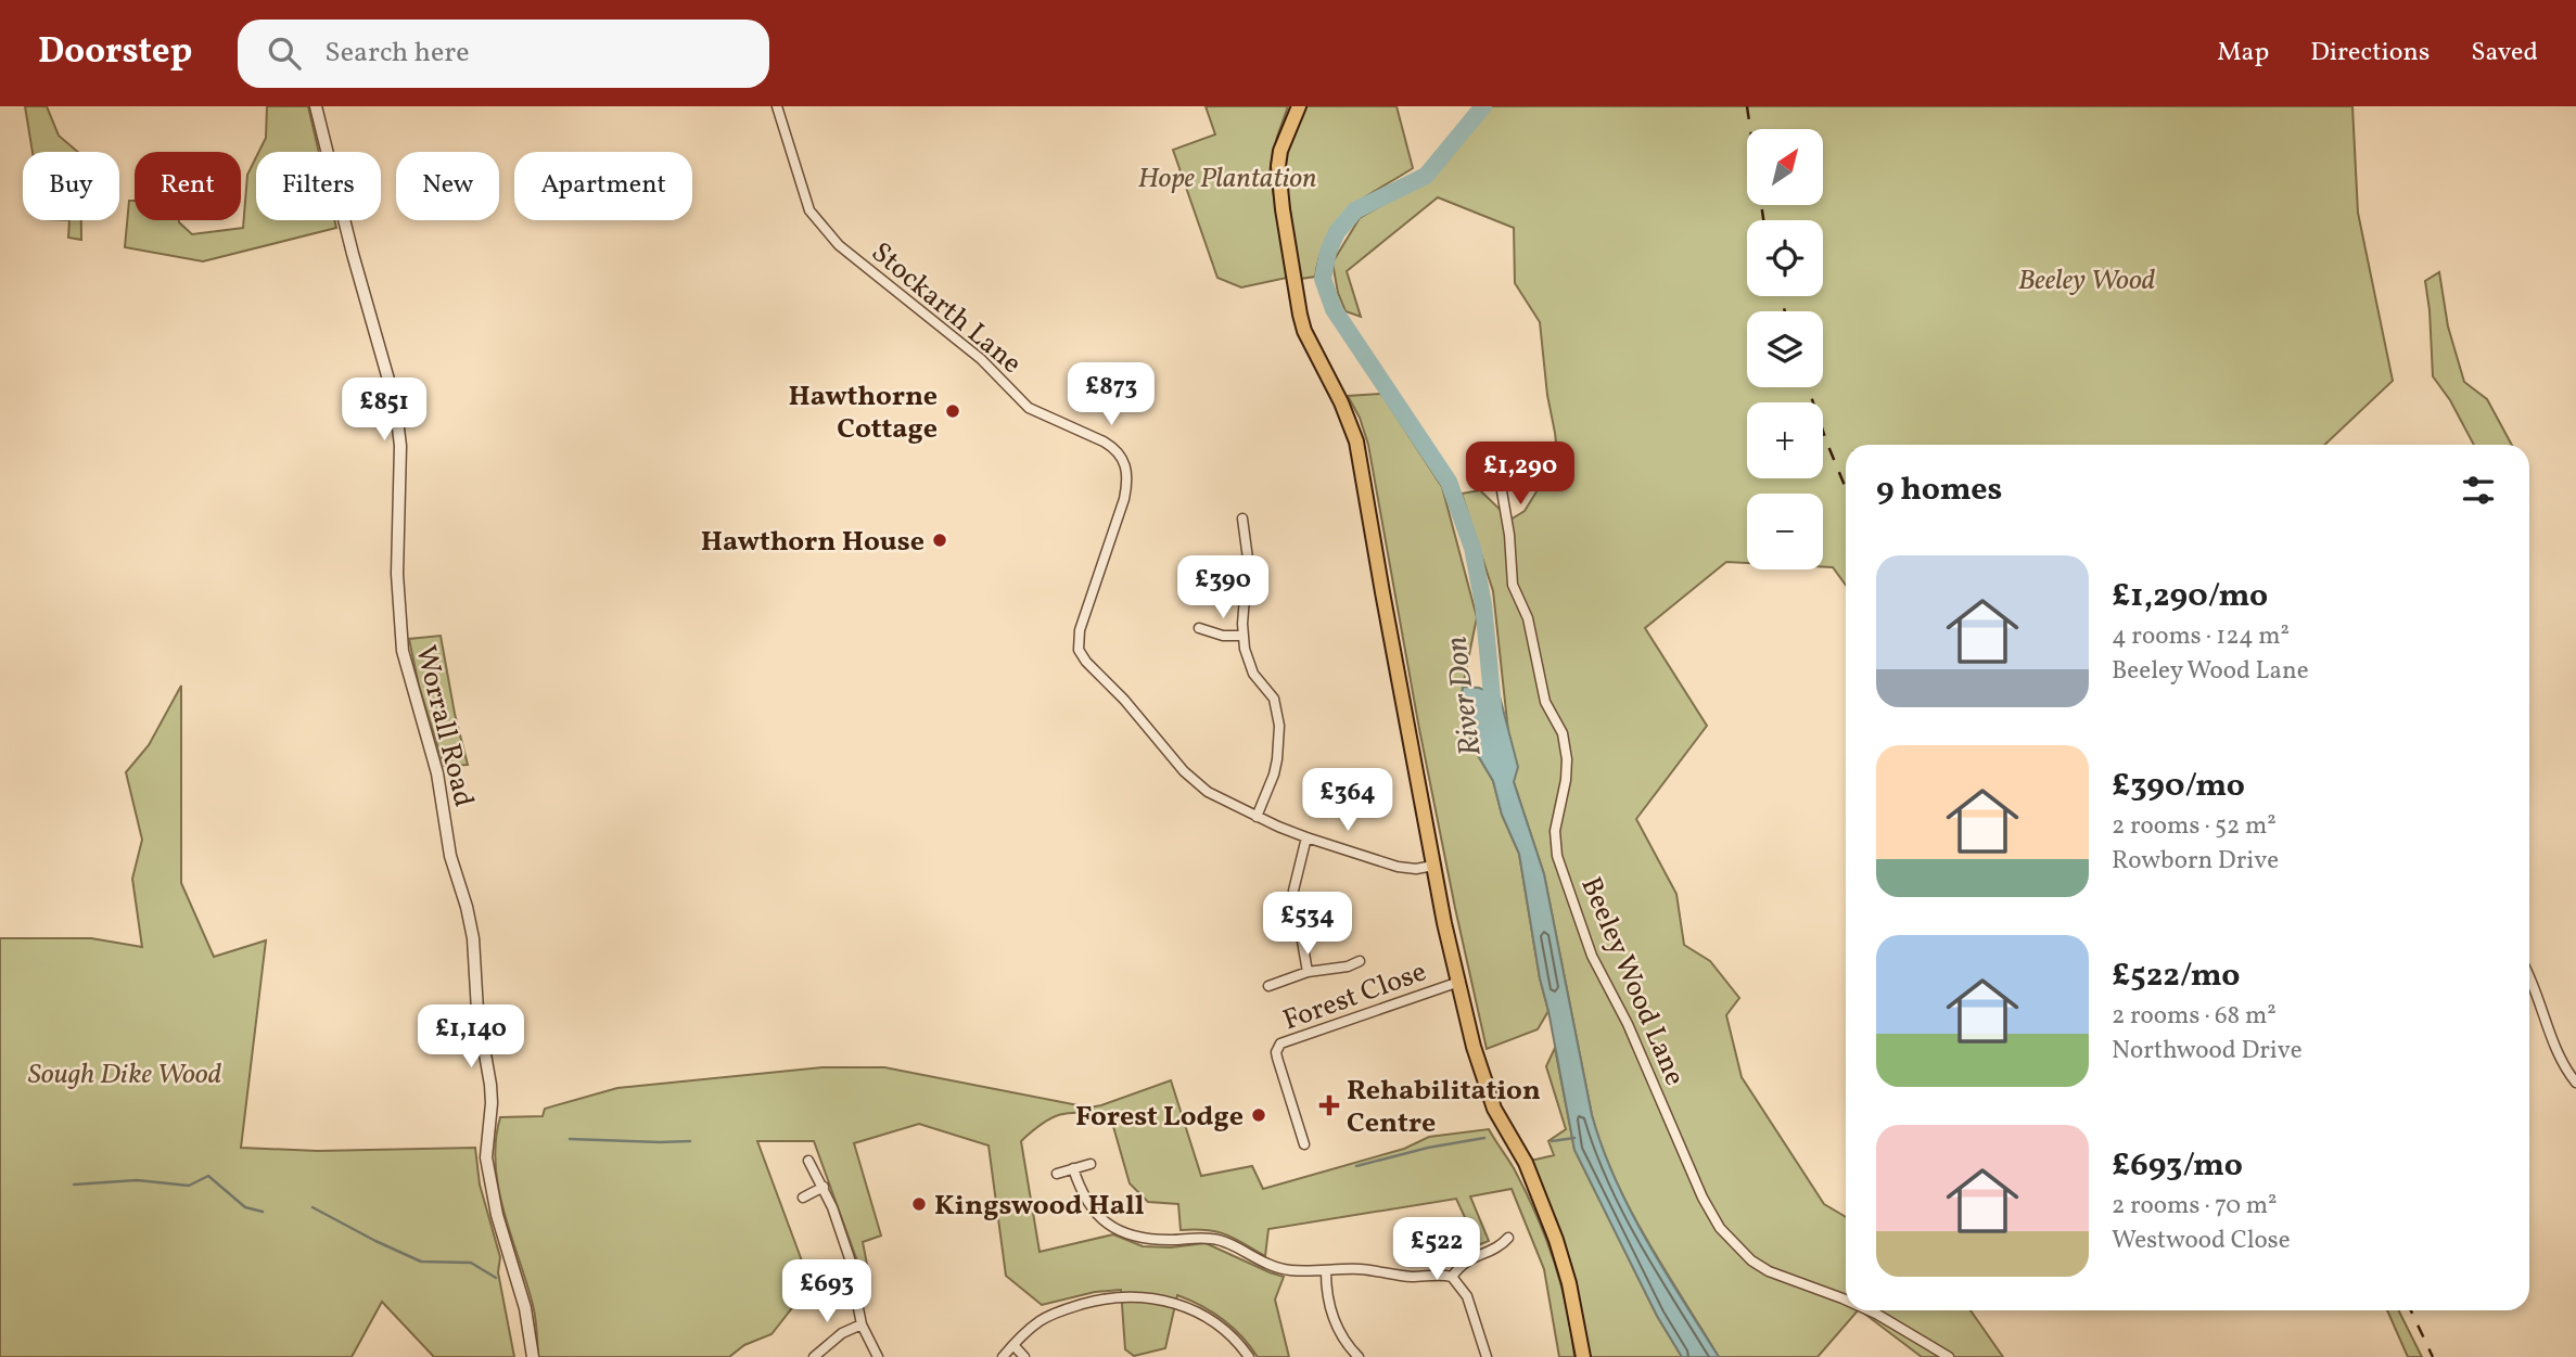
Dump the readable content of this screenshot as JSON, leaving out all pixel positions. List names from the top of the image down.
{
  "streets": {
    "street": [
      "Stockarth Lane",
      "Worrall Road",
      "Beeley Wood Lane",
      "Forest Close"
    ]
  },
  "water": ["River Don"],
  "parks": ["Hope Plantation", "Beeley Wood", "Sough Dike Wood"],
  "places": {
    "other": [
      "Hawthorne Cottage",
      "Hawthorn House",
      "Forest Lodge",
      "Kingswood Hall"
    ],
    "health": ["Rehabilitation Centre"]
  },
  "north": "top right",
  "page": {
    "header": "Doorstep",
    "search": "Search here",
    "nav": ["Map", "Directions", "Saved"],
    "map_buttons": ["+", "−"],
    "chip": [
      "Buy",
      "Rent",
      "Filters",
      "New",
      "Apartment"
    ],
    "price": [
      "£873",
      "£851",
      "£1,290",
      "£390",
      "£364",
      "£534",
      "£1,140",
      "£522",
      "£693"
    ],
    "heading": "9 homes",
    "list": [
      {
        "name": "£1,290/mo",
        "note": "4 rooms · 124 m² · Beeley Wood Lane"
      },
      {
        "name": "£390/mo",
        "note": "2 rooms · 52 m² · Rowborn Drive"
      },
      {
        "name": "£522/mo",
        "note": "2 rooms · 68 m² · Northwood Drive"
      },
      {
        "name": "£693/mo",
        "note": "2 rooms · 70 m² · Westwood Close"
      }
    ]
  }
}
